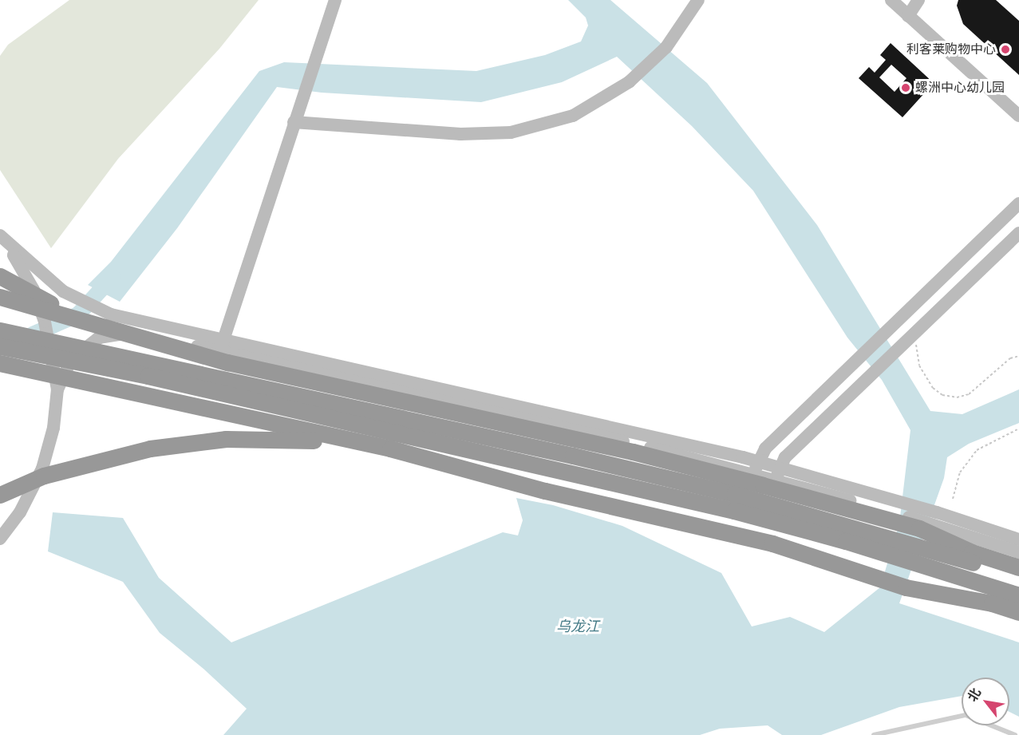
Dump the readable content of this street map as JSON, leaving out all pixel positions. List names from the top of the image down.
{
  "water": ["乌龙江"],
  "places": ["利客莱购物中心", "螺洲中心幼儿园"],
  "north": "top left"
}
